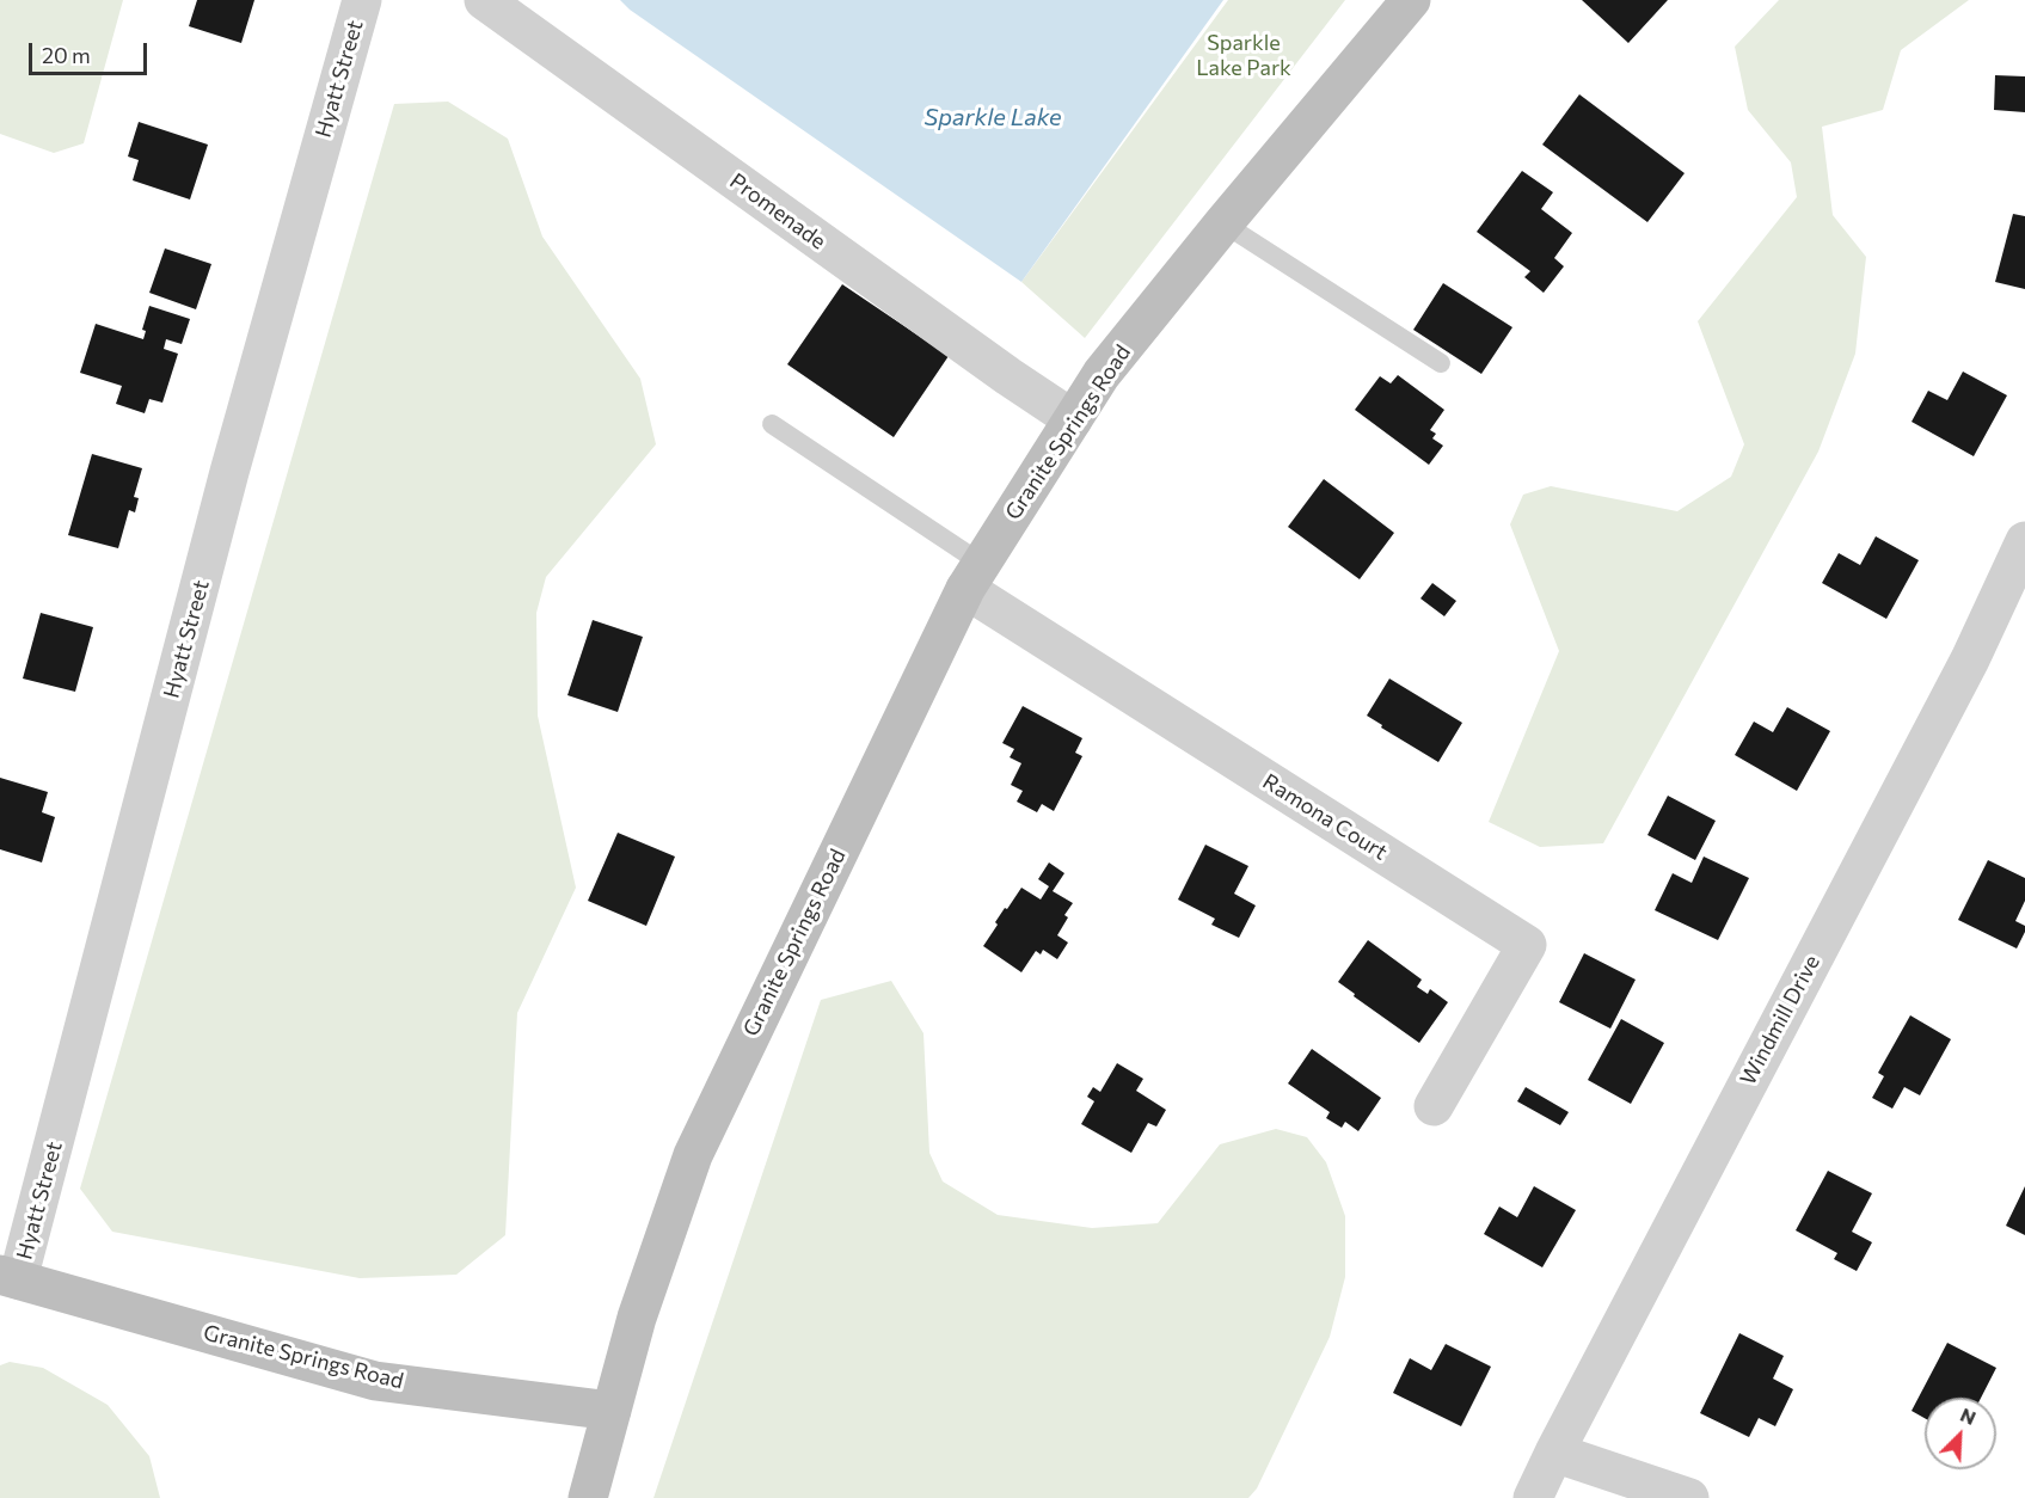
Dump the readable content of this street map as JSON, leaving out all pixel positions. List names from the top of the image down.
{
  "streets": {
    "street": [
      "Hyatt Street",
      "Promenade",
      "Granite Springs Road",
      "Ramona Court",
      "Windmill Drive"
    ]
  },
  "crossings": [
    ["Hyatt Street", "Granite Springs Road"],
    ["Promenade", "Granite Springs Road"],
    ["Granite Springs Road", "Ramona Court"]
  ],
  "water": ["Sparkle Lake"],
  "parks": ["Sparkle Lake Park"],
  "scale_bar": "20 m",
  "north": "top right"
}
